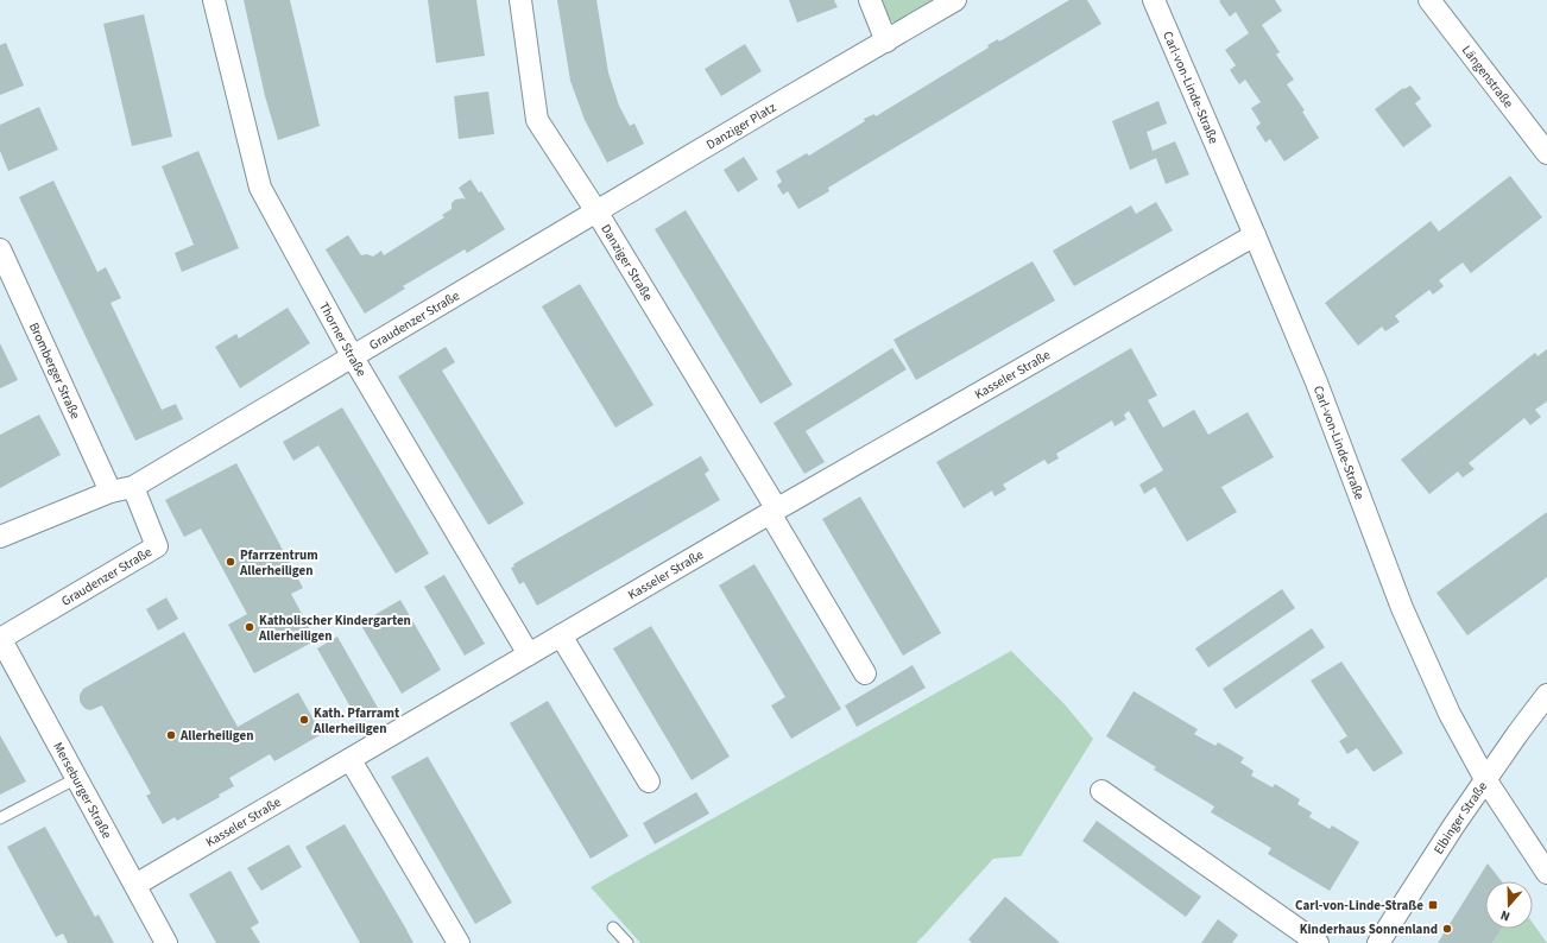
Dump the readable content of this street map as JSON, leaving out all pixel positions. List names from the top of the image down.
{
  "streets": {
    "street": [
      "Längenstraße",
      "Carl-von-Linde-Straße",
      "Danziger Platz",
      "Danziger Straße",
      "Graudenzer Straße",
      "Thorner Straße",
      "Bromberger Straße",
      "Kasseler Straße",
      "Merseburger Straße",
      "Elbinger Straße"
    ]
  },
  "crossings": [
    ["Carl-von-Linde-Straße", "Kasseler Straße"],
    ["Carl-von-Linde-Straße", "Elbinger Straße"],
    ["Danziger Platz", "Danziger Straße"],
    ["Danziger Platz", "Graudenzer Straße"],
    ["Danziger Straße", "Graudenzer Straße"],
    ["Danziger Straße", "Kasseler Straße"],
    ["Graudenzer Straße", "Thorner Straße"],
    ["Graudenzer Straße", "Bromberger Straße"],
    ["Graudenzer Straße", "Merseburger Straße"],
    ["Thorner Straße", "Kasseler Straße"],
    ["Kasseler Straße", "Merseburger Straße"]
  ],
  "places": {
    "other": [
      "Pfarrzentrum Allerheiligen",
      "Katholischer Kindergarten Allerheiligen",
      "Kath. Pfarramt Allerheiligen",
      "Allerheiligen",
      "Kinderhaus Sonnenland"
    ],
    "transit": ["Carl-von-Linde-Straße"]
  },
  "north": "bottom"
}
